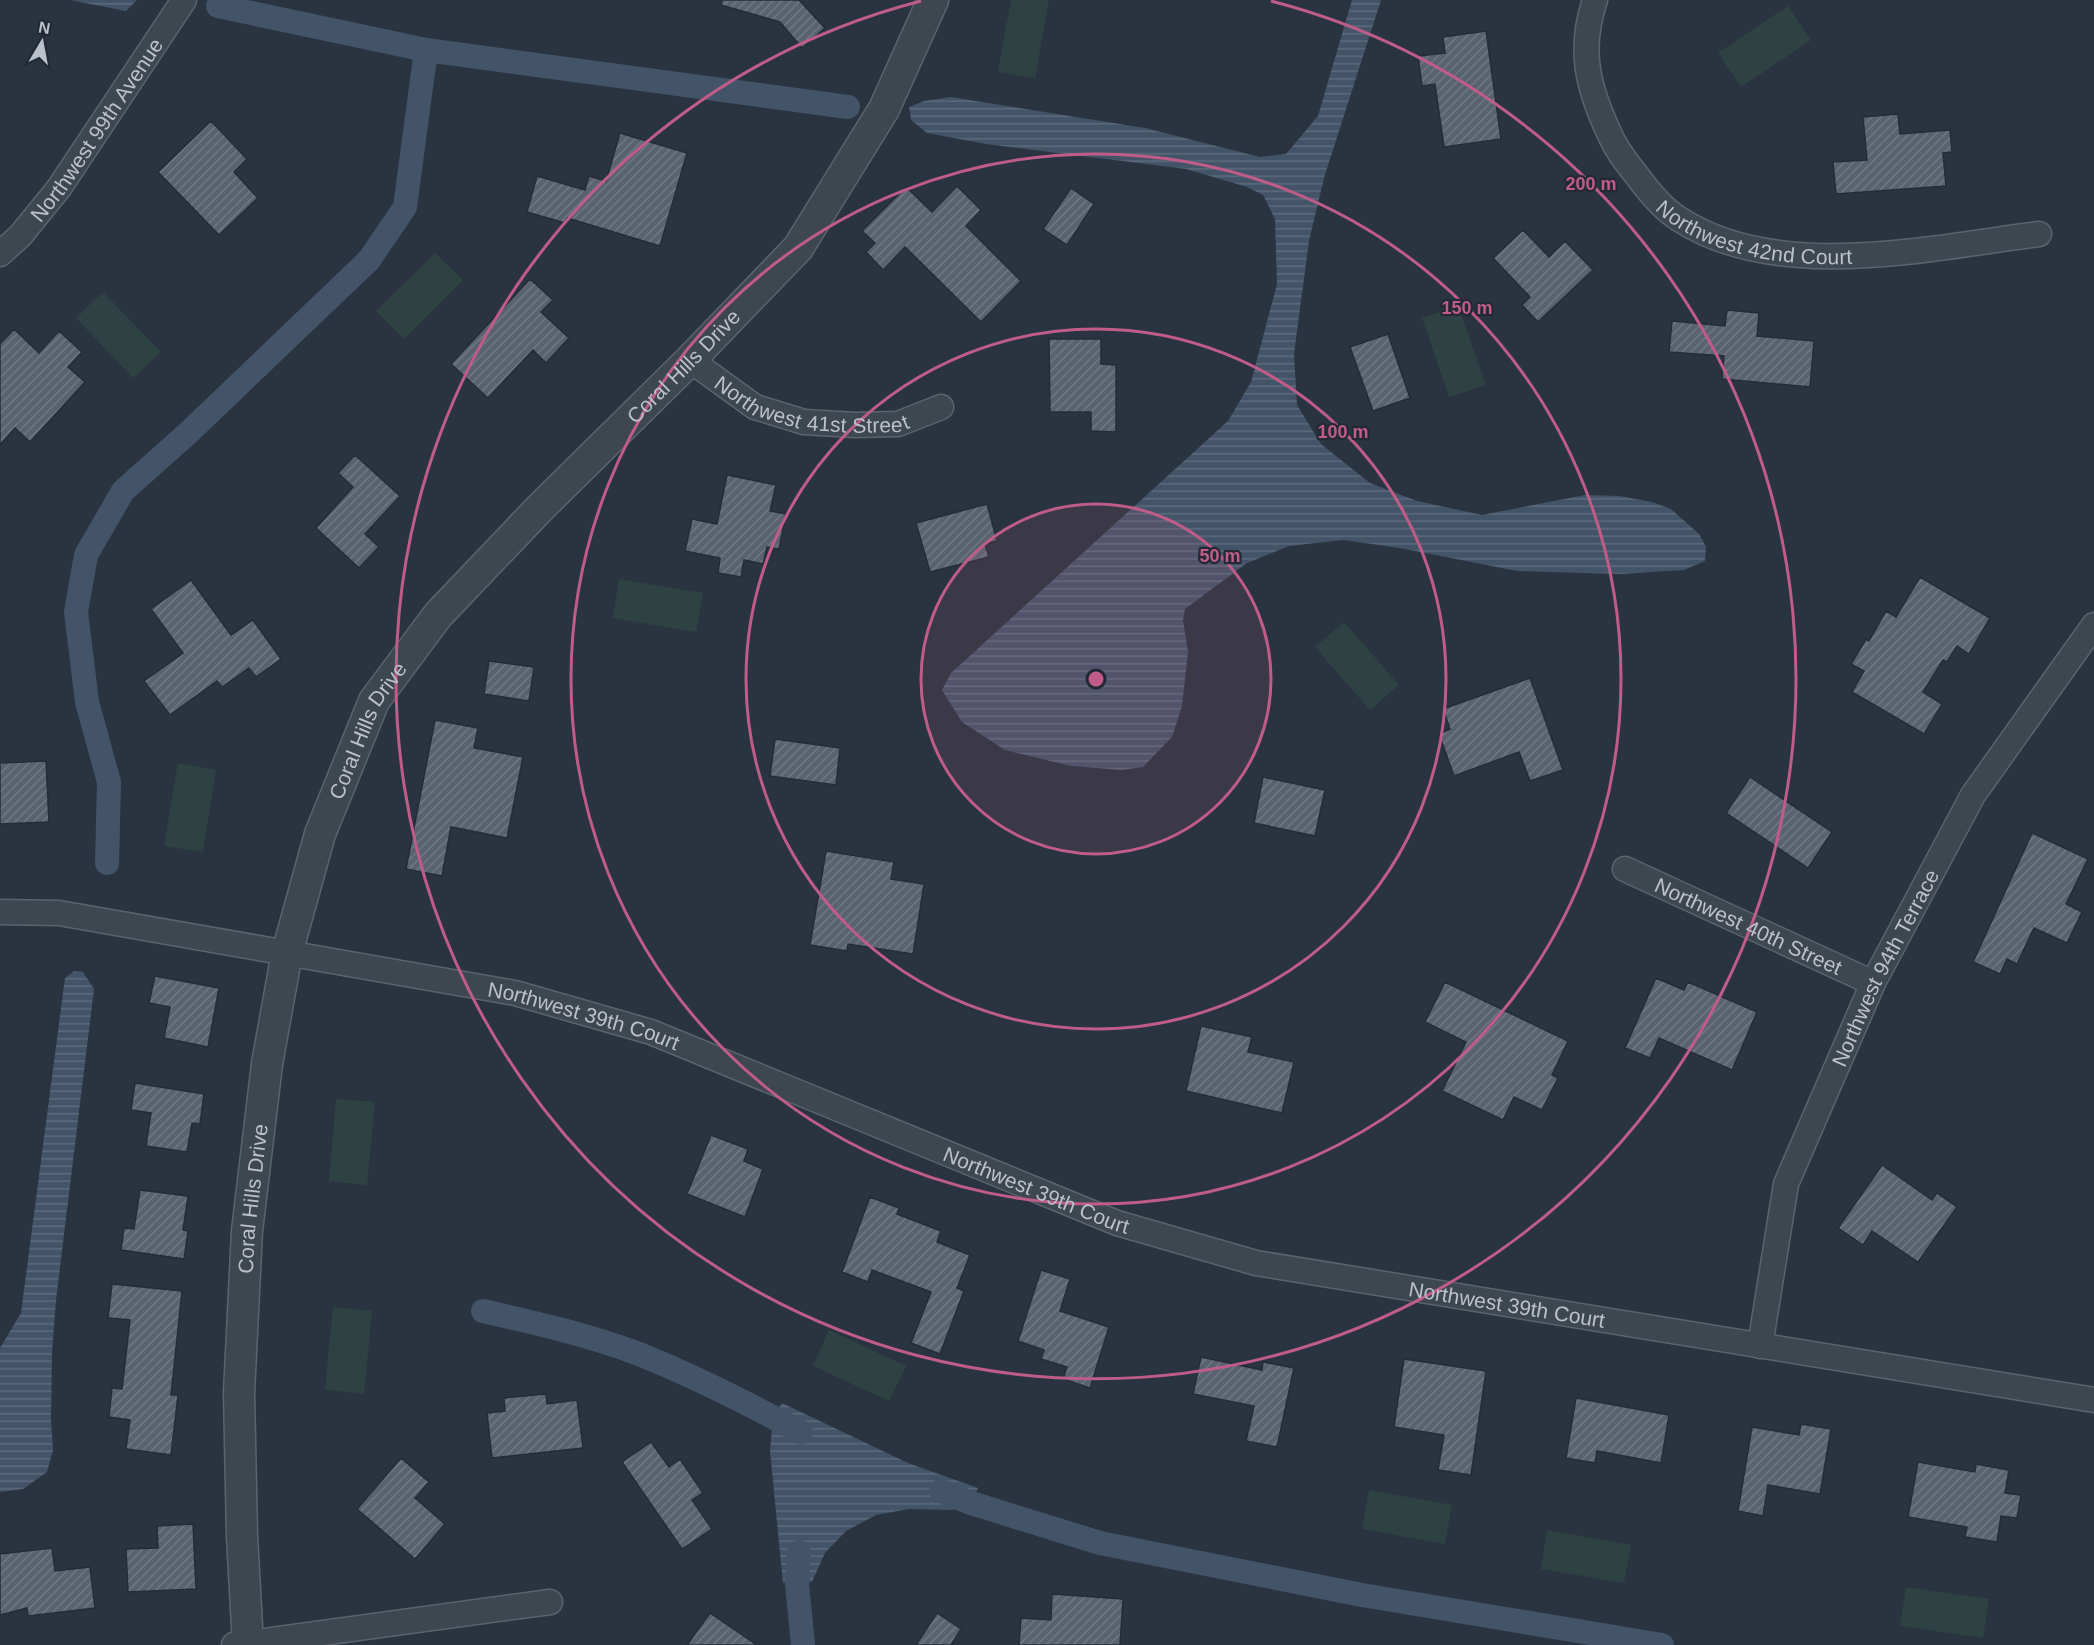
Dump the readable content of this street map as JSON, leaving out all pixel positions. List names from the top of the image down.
{
  "streets": {
    "street": [
      "Northwest 99th Avenue",
      "Northwest 42nd Court",
      "Coral Hills Drive",
      "Northwest 41st Street",
      "Northwest 40th Street",
      "Northwest 94th Terrace",
      "Northwest 39th Court"
    ]
  },
  "crossings": [
    ["Coral Hills Drive", "Northwest 41st Street"],
    ["Coral Hills Drive", "Northwest 39th Court"],
    ["Northwest 40th Street", "Northwest 94th Terrace"],
    ["Northwest 94th Terrace", "Northwest 39th Court"]
  ],
  "north": "top",
  "rings": [
    "200 m",
    "150 m",
    "100 m",
    "50 m"
  ]
}
